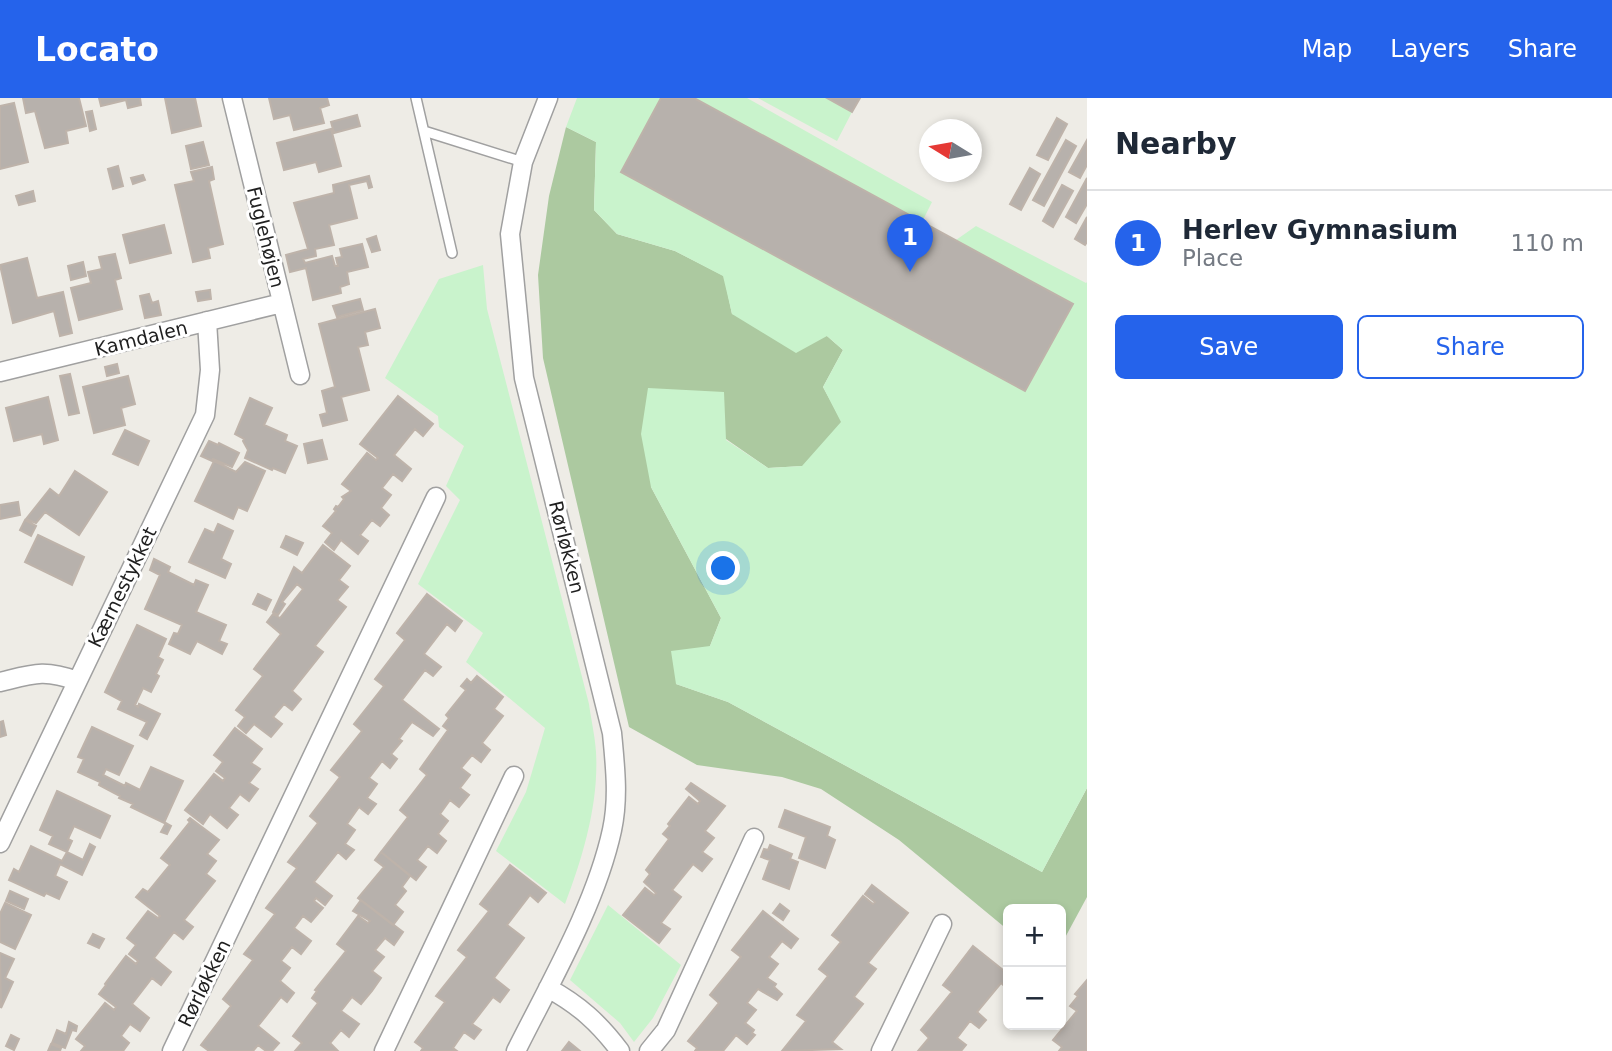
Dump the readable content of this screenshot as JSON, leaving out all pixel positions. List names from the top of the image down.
{
  "streets": {
    "street": [
      "Fuglehøjen",
      "Kamdalen",
      "Rørløkken",
      "Kærnestykket"
    ]
  },
  "crossings": [
    ["Fuglehøjen", "Kamdalen"],
    ["Kamdalen", "Kærnestykket"]
  ],
  "north": "left",
  "page": {
    "header": "Locato",
    "nav": ["Map", "Layers", "Share"],
    "heading": "Nearby",
    "list": [
      {
        "mark": "1",
        "name": "Herlev Gymnasium",
        "note": "Place",
        "value": "110 m"
      }
    ],
    "pins": "1",
    "buttons": ["Save", "Share"],
    "map_buttons": ["+", "−"]
  }
}
